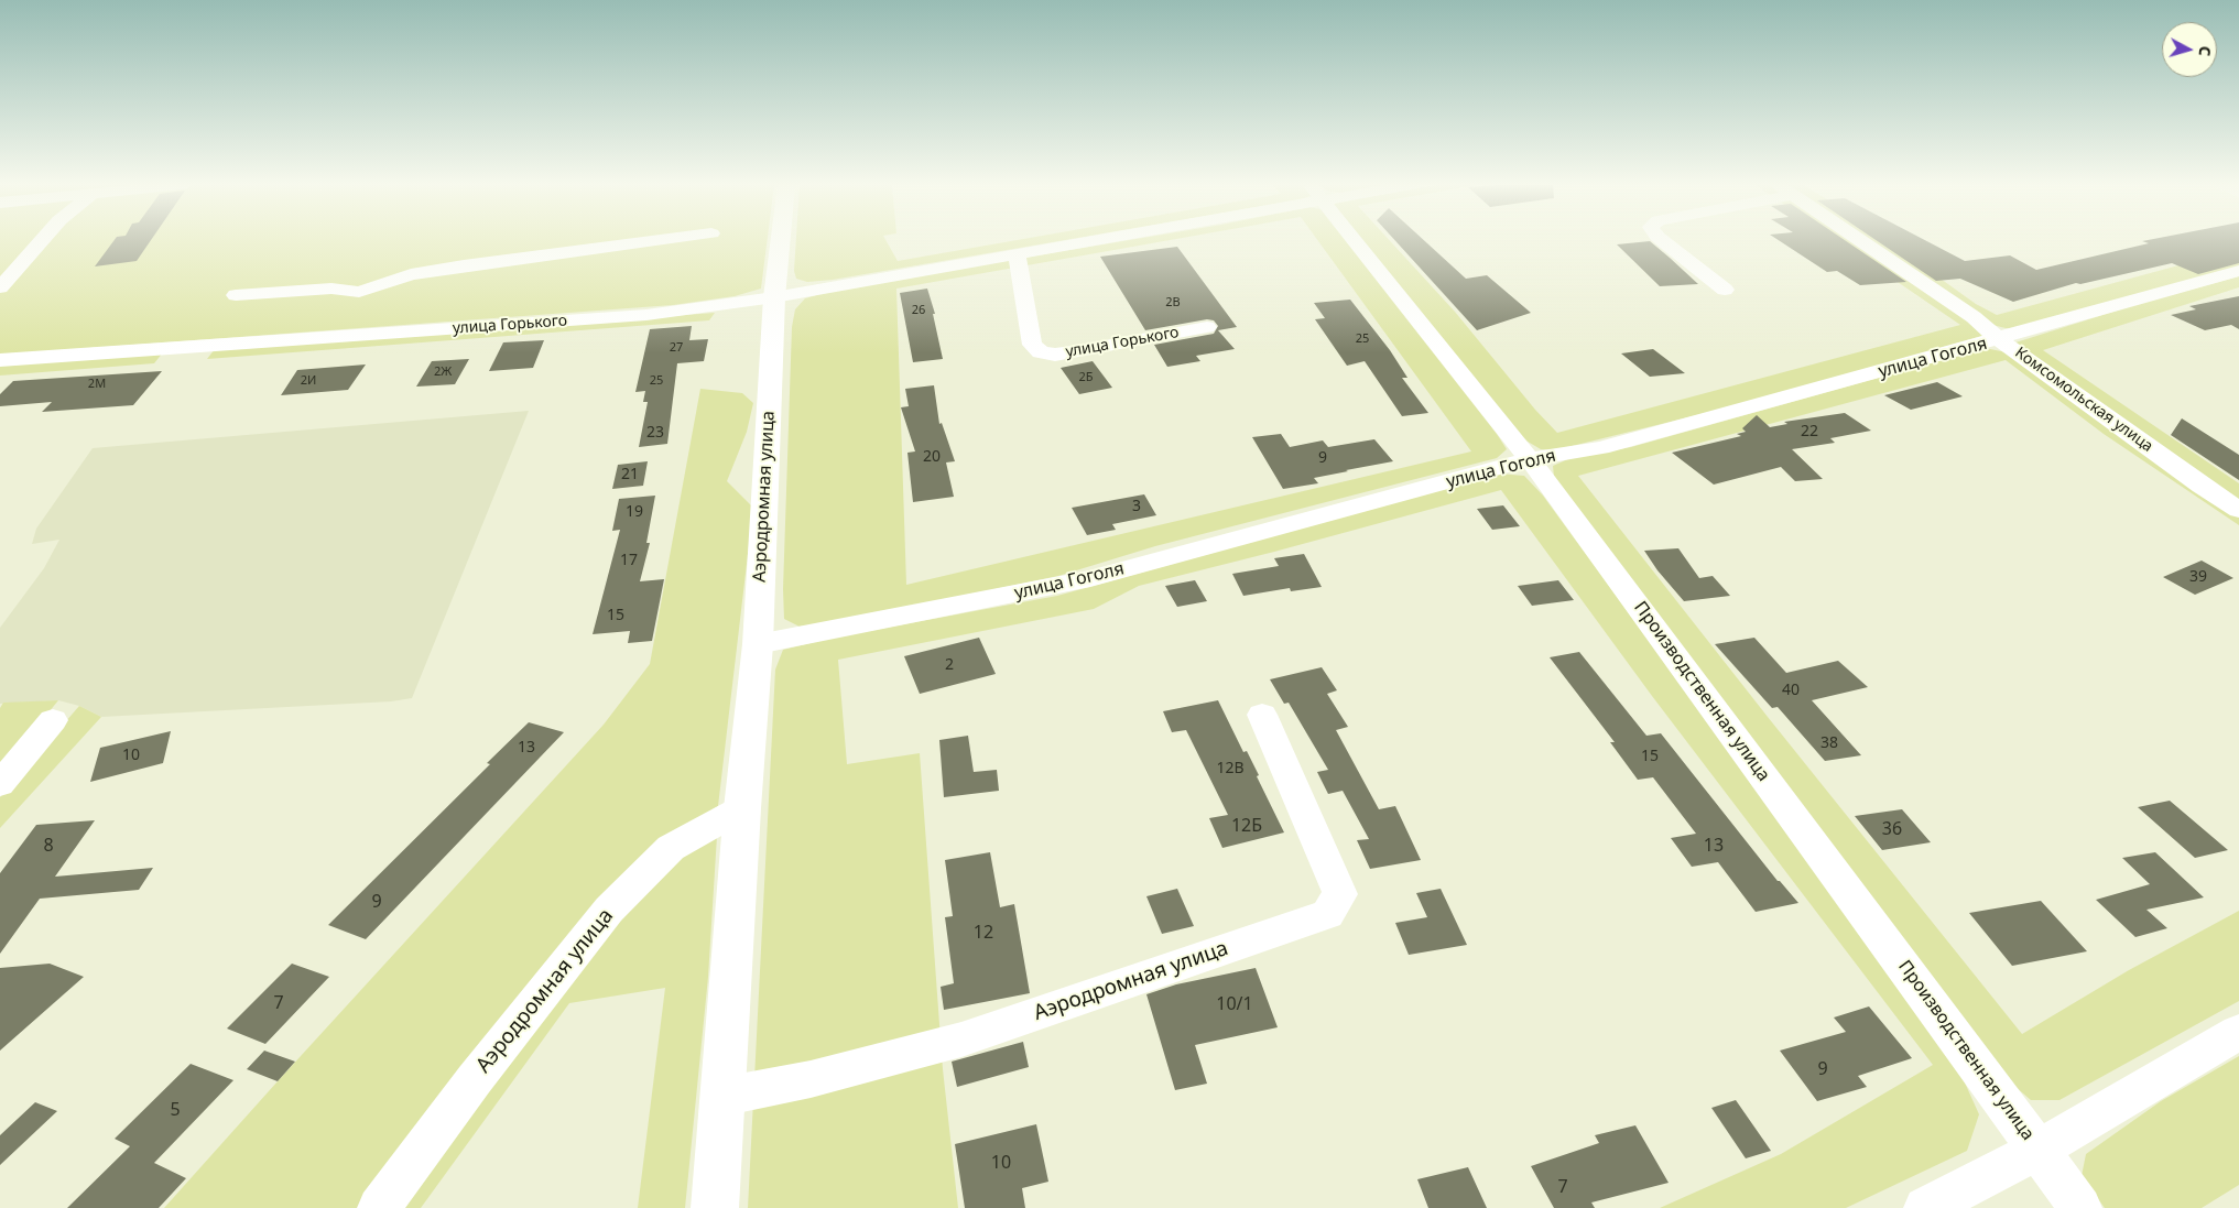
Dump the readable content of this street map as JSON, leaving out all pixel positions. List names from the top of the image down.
{
  "streets": {
    "street": [
      "улица Горького",
      "улица Гоголя",
      "Комсомольская улица",
      "Аэродромная улица",
      "Производственная улица"
    ]
  },
  "crossings": [
    ["улица Горького", "Аэродромная улица"],
    ["улица Гоголя", "Комсомольская улица"],
    ["улица Гоголя", "Аэродромная улица"],
    ["улица Гоголя", "Производственная улица"]
  ],
  "house_numbers": [
    "2В",
    "26",
    "25",
    "27",
    "2Ж",
    "2Б",
    "2И",
    "25",
    "2М",
    "22",
    "23",
    "20",
    "9",
    "21",
    "3",
    "19",
    "17",
    "39",
    "15",
    "2",
    "40",
    "38",
    "13",
    "10",
    "15",
    "12В",
    "12Б",
    "36",
    "8",
    "13",
    "9",
    "12",
    "7",
    "10/1",
    "9",
    "5",
    "10",
    "7"
  ],
  "north": "right"
}
